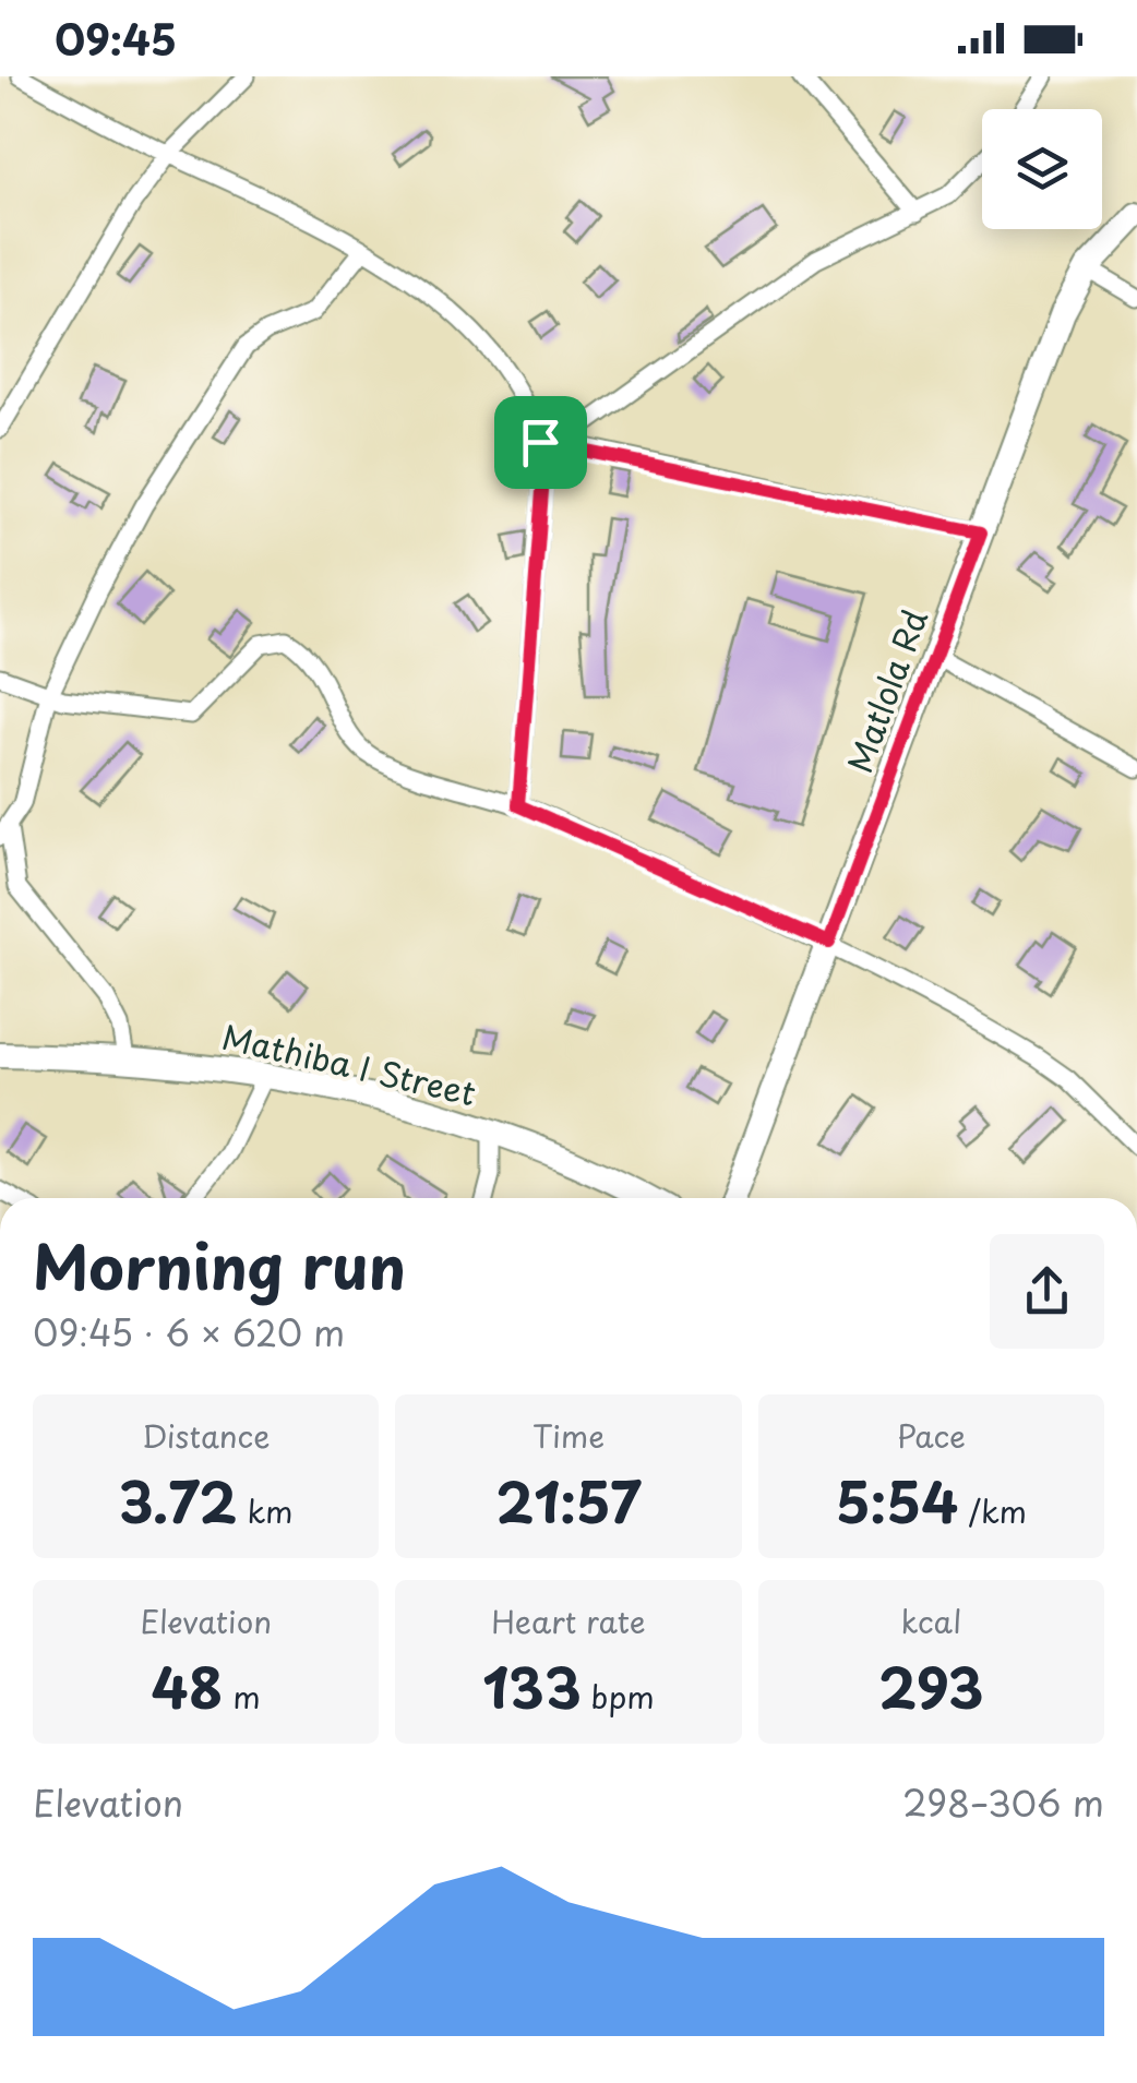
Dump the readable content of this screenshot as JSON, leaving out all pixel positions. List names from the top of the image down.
{
  "streets": {
    "street": ["Matlola Rd", "Mathiba I Street"]
  },
  "page": {
    "status": "09:45",
    "heading": ["Morning run", "09:45 · 6 × 620 m"],
    "stats": [
      ["Distance", "3.72 km"],
      ["Time", "21:57"],
      ["Pace", "5:54 /km"],
      ["Elevation", "48 m"],
      ["Heart rate", "133 bpm"],
      ["kcal", "293"]
    ],
    "chart": ["Elevation", "298–306 m"]
  }
}
